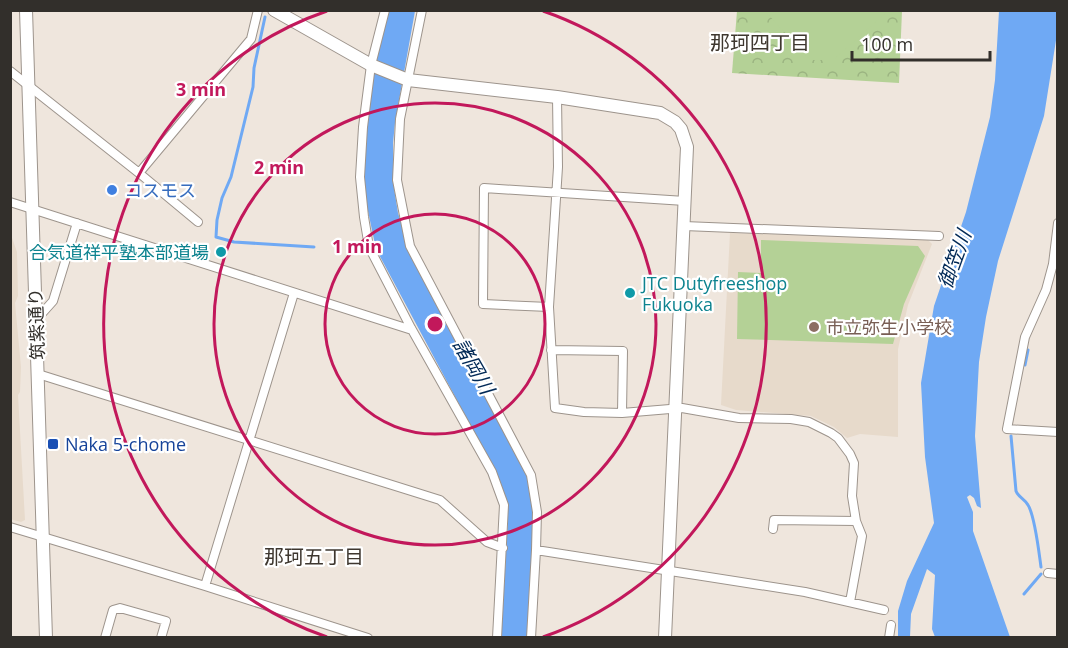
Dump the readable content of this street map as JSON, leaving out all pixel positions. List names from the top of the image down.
{
  "streets": {
    "street": ["筑紫通り"]
  },
  "districts": ["那珂四丁目", "那珂五丁目"],
  "water": ["御笠川", "諸岡川"],
  "places": {
    "other": [
      "コスモス",
      "合気道祥平塾本部道場",
      "JTC Dutyfreeshop Fukuoka",
      "市立弥生小学校"
    ],
    "transit": ["Naka 5-chome"]
  },
  "scale_bar": "100 m",
  "rings": ["3 min", "2 min", "1 min"]
}
